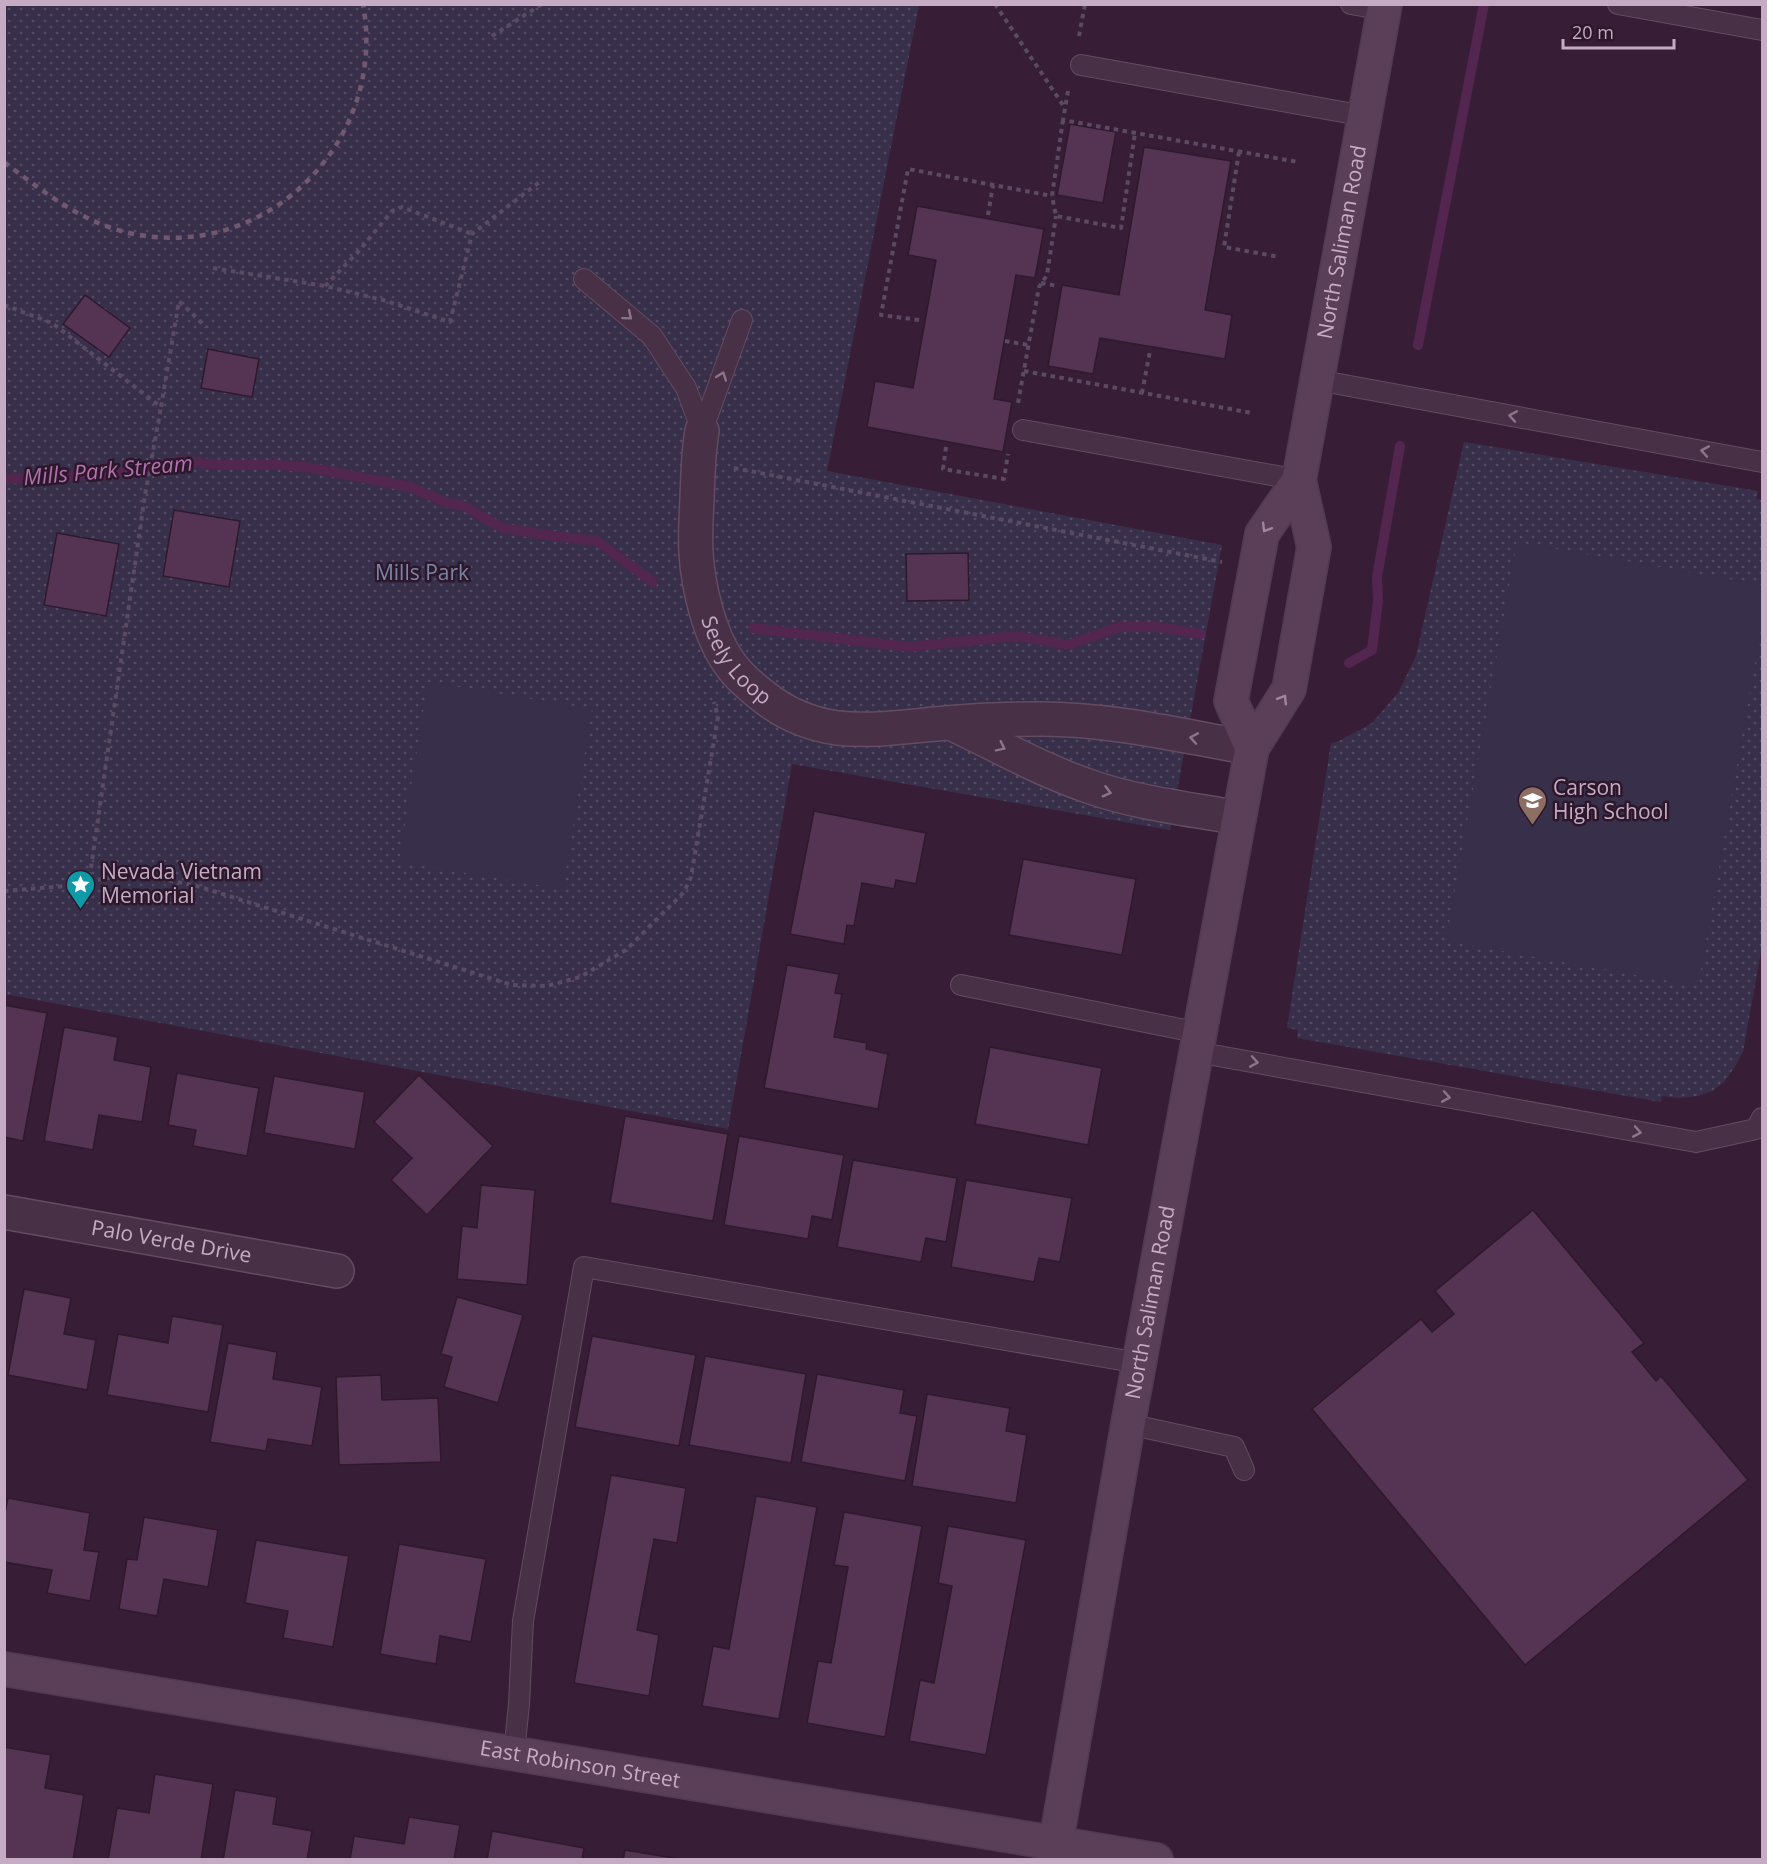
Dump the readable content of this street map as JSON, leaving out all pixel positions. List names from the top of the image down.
{
  "streets": {
    "main road": ["North Saliman Road", "East Robinson Street"],
    "street": ["Seely Loop", "Palo Verde Drive"]
  },
  "crossings": [
    ["North Saliman Road", "Seely Loop"],
    ["North Saliman Road", "East Robinson Street"]
  ],
  "water": ["Mills Park Stream"],
  "parks": ["Mills Park"],
  "places": {
    "school or university": ["Carson High School"],
    "place": ["Nevada Vietnam Memorial"]
  },
  "scale_bar": "20 m"
}
